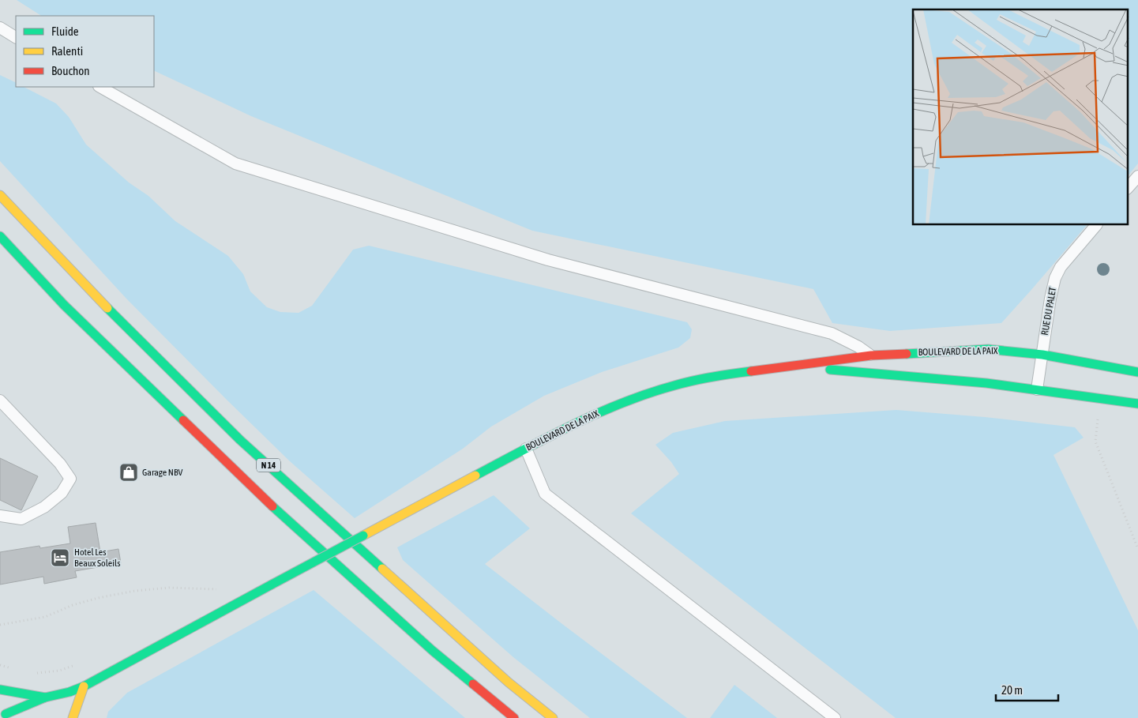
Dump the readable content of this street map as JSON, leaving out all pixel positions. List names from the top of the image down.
{
  "streets": {
    "main road": ["BOULEVARD DE LA PAIX", "N 14"],
    "lane": ["RUE DU PALET"]
  },
  "crossings": [
    ["RUE DU PALET", "BOULEVARD DE LA PAIX"]
  ],
  "places": {
    "shop": ["Garage NBV"],
    "hotel": ["Hotel Les Beaux Soleils"]
  },
  "legend": ["Fluide", "Ralenti", "Bouchon"],
  "scale_bar": "20 m"
}
